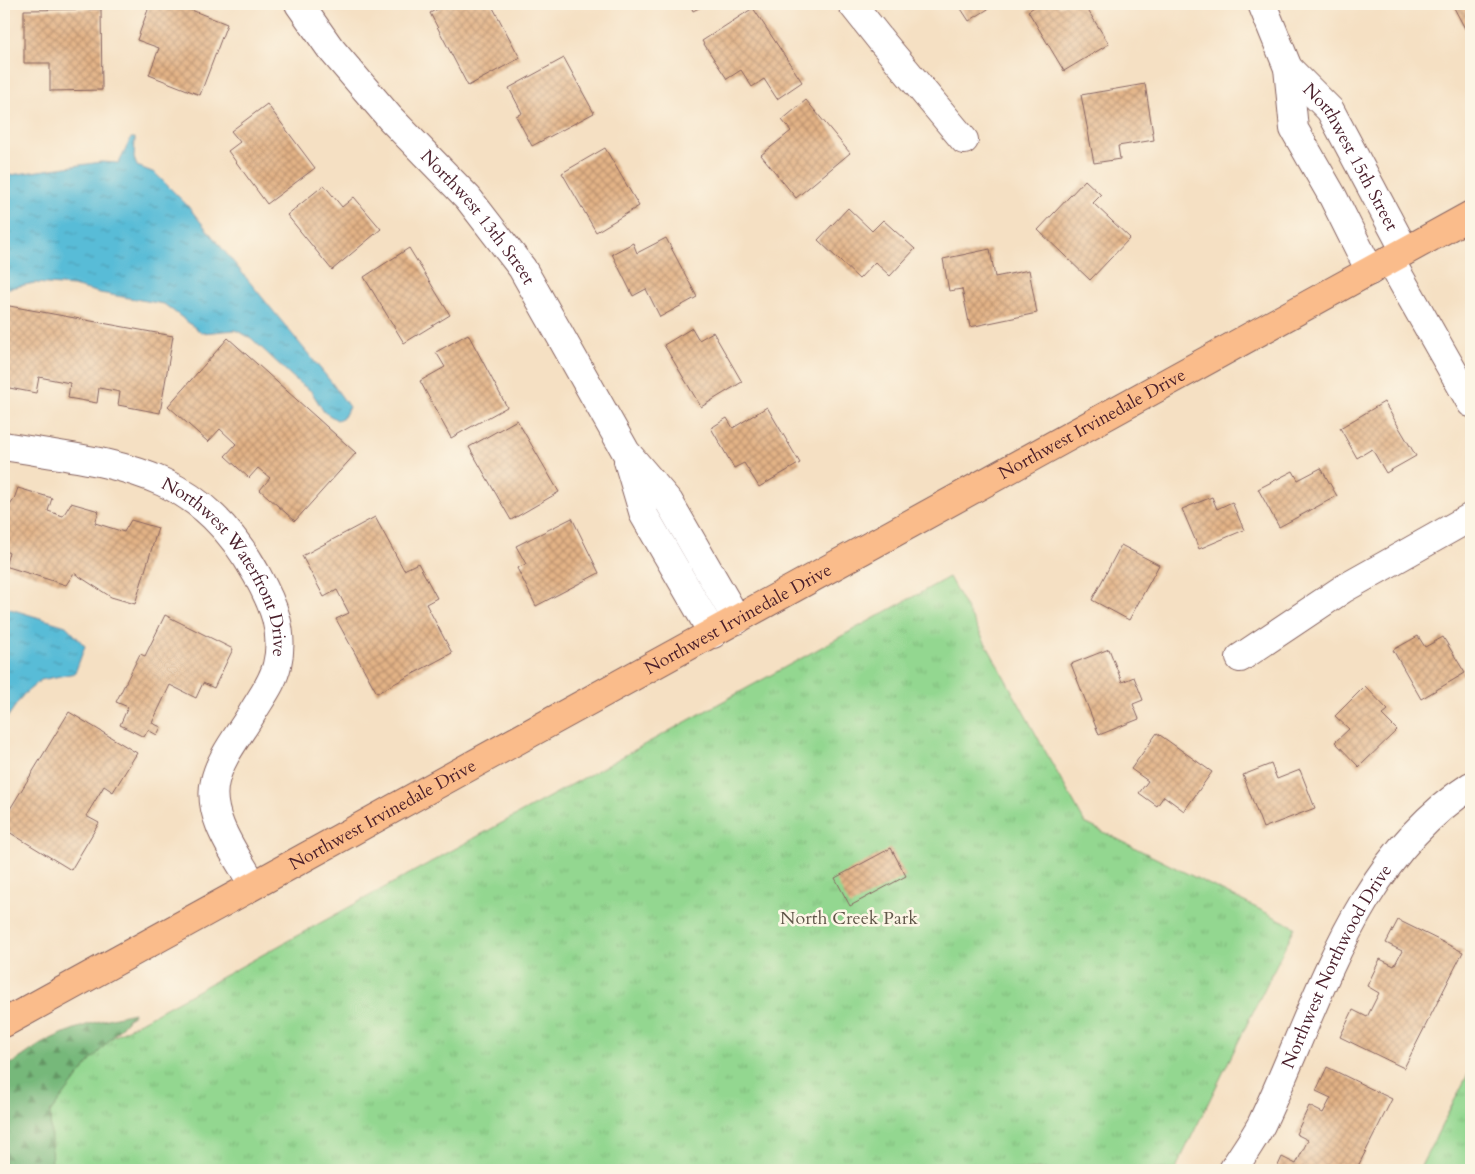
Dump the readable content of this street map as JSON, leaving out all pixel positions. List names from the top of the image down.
{
  "streets": {
    "main road": ["Northwest Irvinedale Drive"],
    "street": [
      "Northwest 15th Street",
      "Northwest 13th Street",
      "Northwest Waterfront Drive",
      "Northwest Northwood Drive"
    ]
  },
  "crossings": [
    ["Northwest 15th Street", "Northwest Irvinedale Drive"],
    ["Northwest 13th Street", "Northwest Irvinedale Drive"],
    ["Northwest Irvinedale Drive", "Northwest Waterfront Drive"]
  ],
  "parks": ["North Creek Park"]
}
